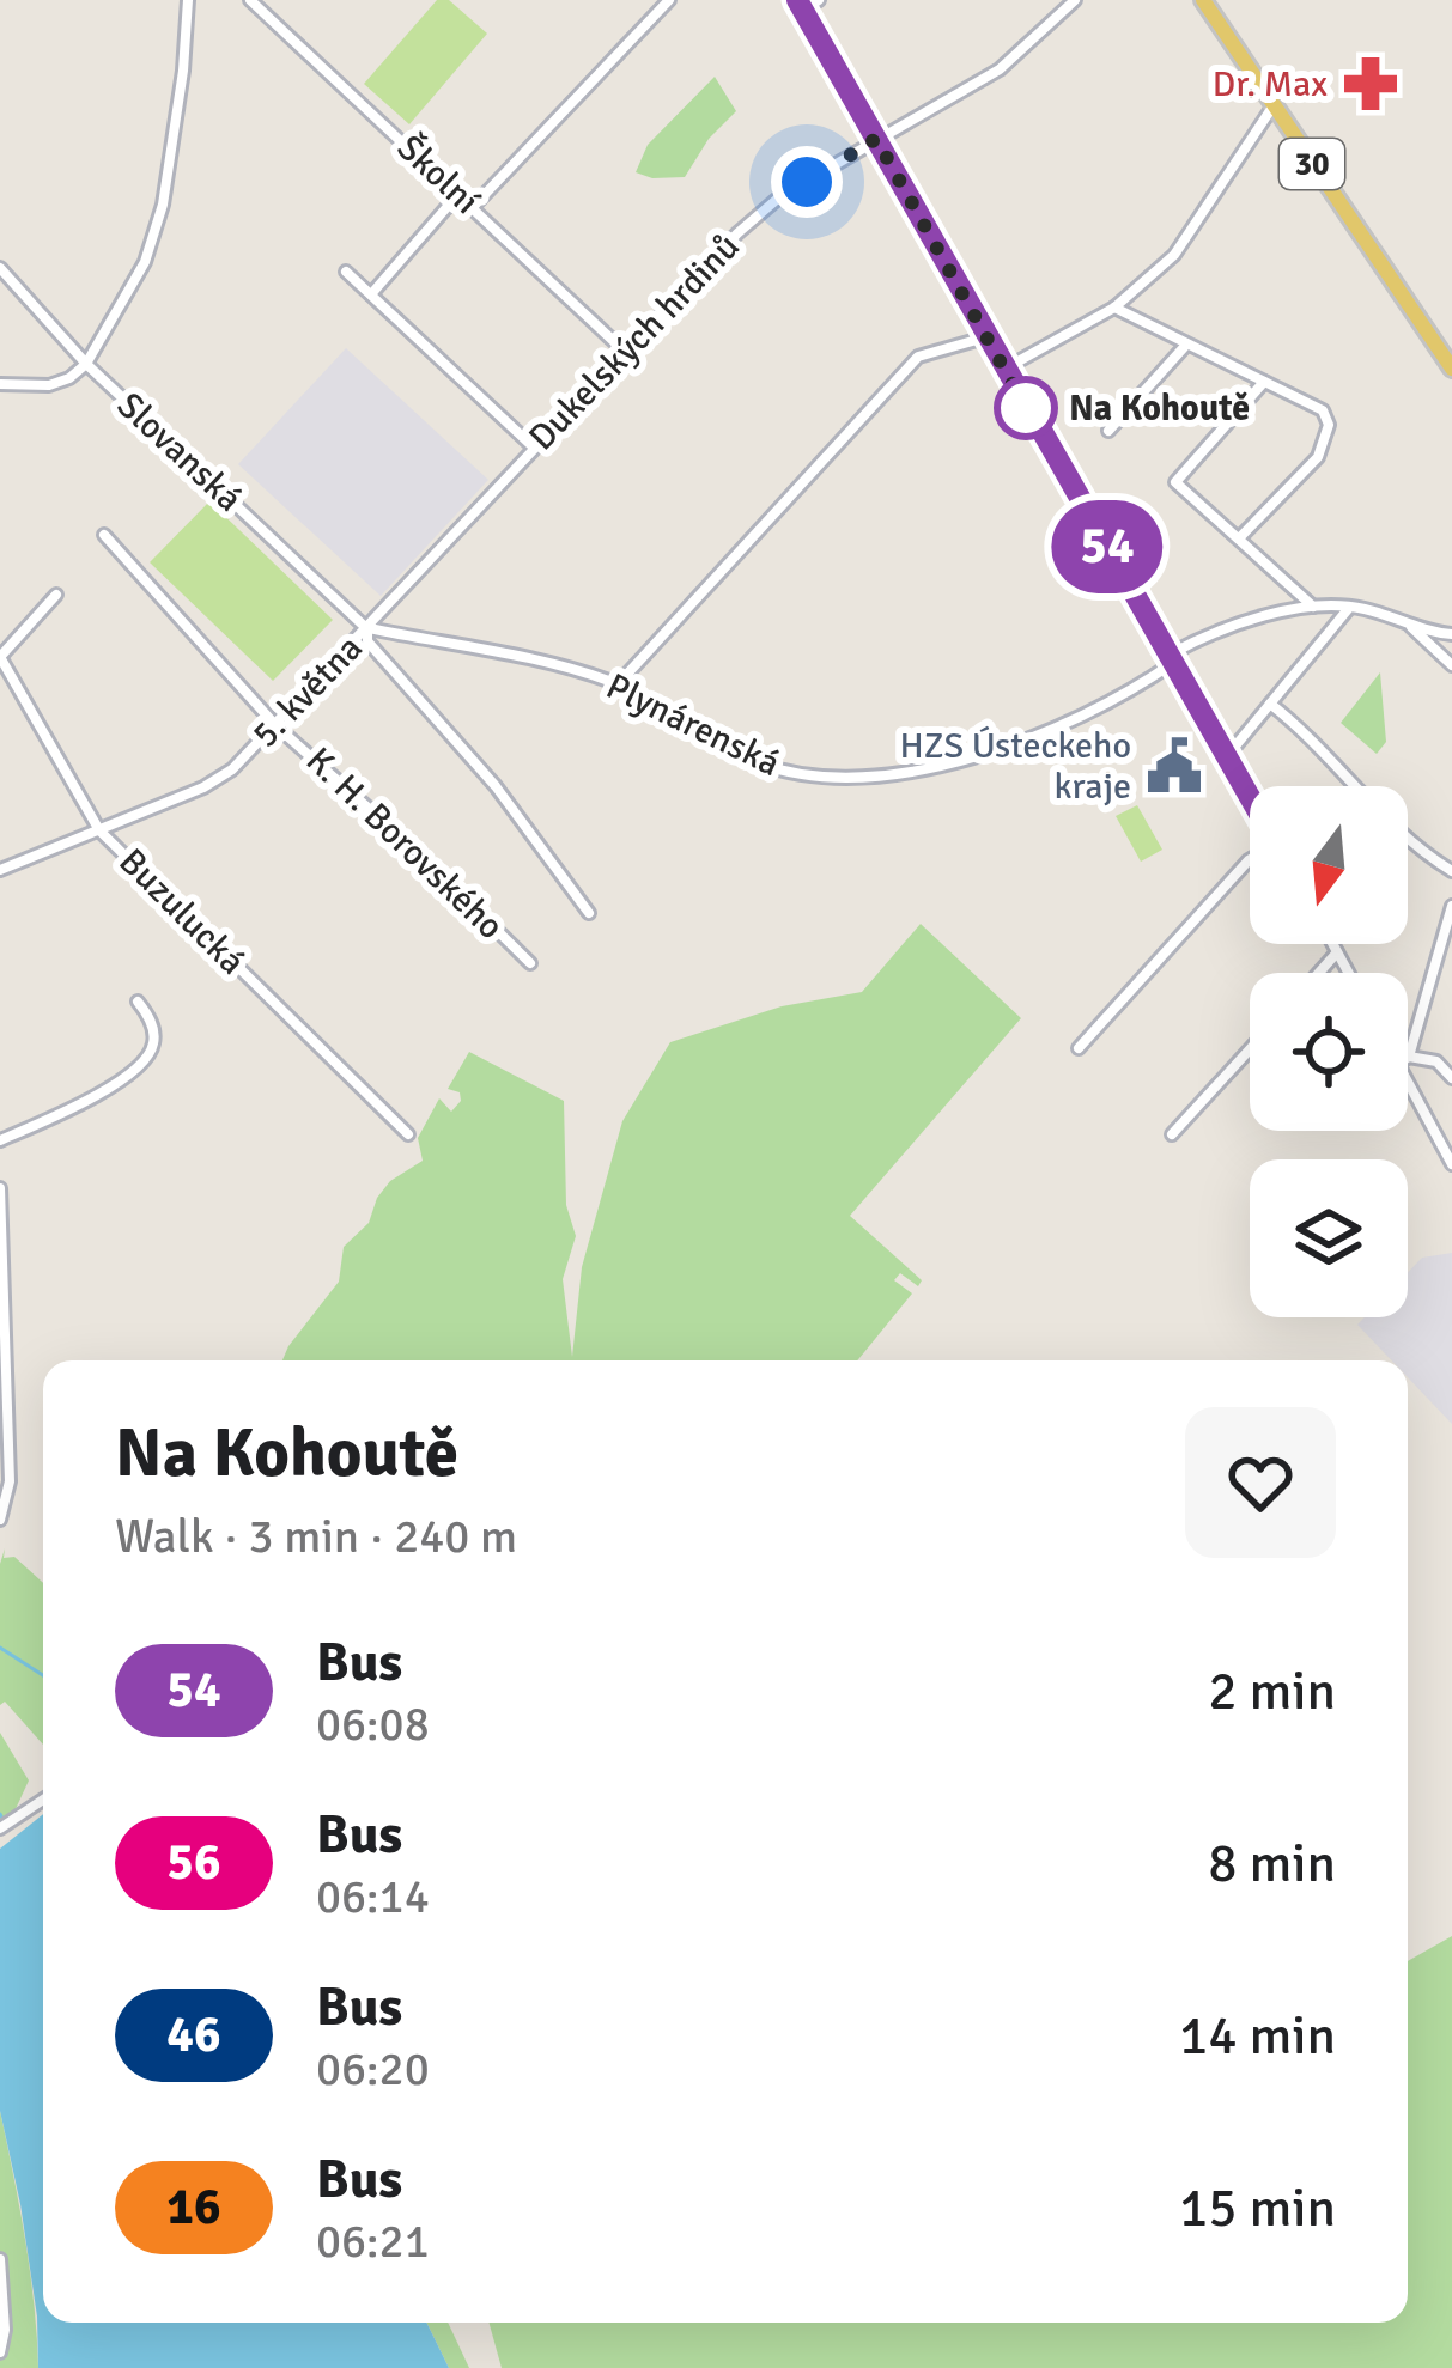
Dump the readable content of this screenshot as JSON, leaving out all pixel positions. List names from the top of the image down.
{
  "streets": {
    "main road": ["30"],
    "street": [
      "Školní",
      "Dukelských hrdinů",
      "Slovanská",
      "5. května",
      "Plynárenská",
      "K. H. Borovského",
      "Buzulucká"
    ]
  },
  "crossings": [
    ["Školní", "Dukelských hrdinů"],
    ["Dukelských hrdinů", "Slovanská"],
    ["Dukelských hrdinů", "5. května"],
    ["Dukelských hrdinů", "Plynárenská"],
    ["Slovanská", "5. května"],
    ["Slovanská", "Plynárenská"],
    ["5. května", "Plynárenská"],
    ["5. května", "K. H. Borovského"],
    ["5. května", "Buzulucká"]
  ],
  "places": {
    "pharmacy": ["Dr. Max"],
    "other": ["Na Kohoutě"],
    "public building": ["HZS Ústeckeho kraje"]
  },
  "lines": ["bus line 54"],
  "north": "bottom",
  "page": {
    "on_map": "54",
    "heading": ["Na Kohoutě", "Walk · 3 min · 240 m"],
    "list": [
      {
        "mark": "54",
        "name": "Bus",
        "note": "06:08",
        "value": "2 min"
      },
      {
        "mark": "56",
        "name": "Bus",
        "note": "06:14",
        "value": "8 min"
      },
      {
        "mark": "46",
        "name": "Bus",
        "note": "06:20",
        "value": "14 min"
      },
      {
        "mark": "16",
        "name": "Bus",
        "note": "06:21",
        "value": "15 min"
      }
    ]
  }
}
